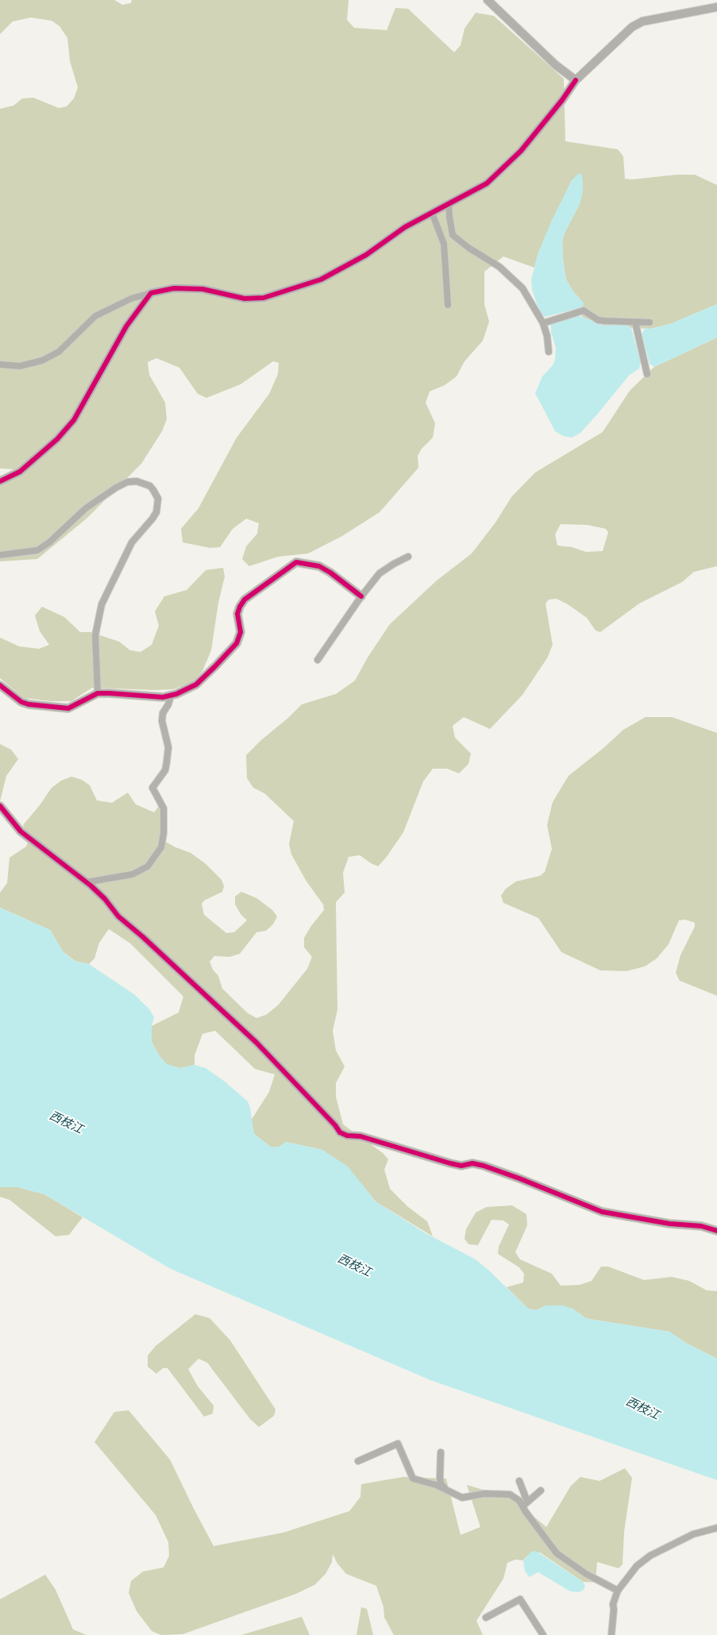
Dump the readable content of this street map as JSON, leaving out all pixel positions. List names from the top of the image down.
{
  "water": ["西枝江"]
}
